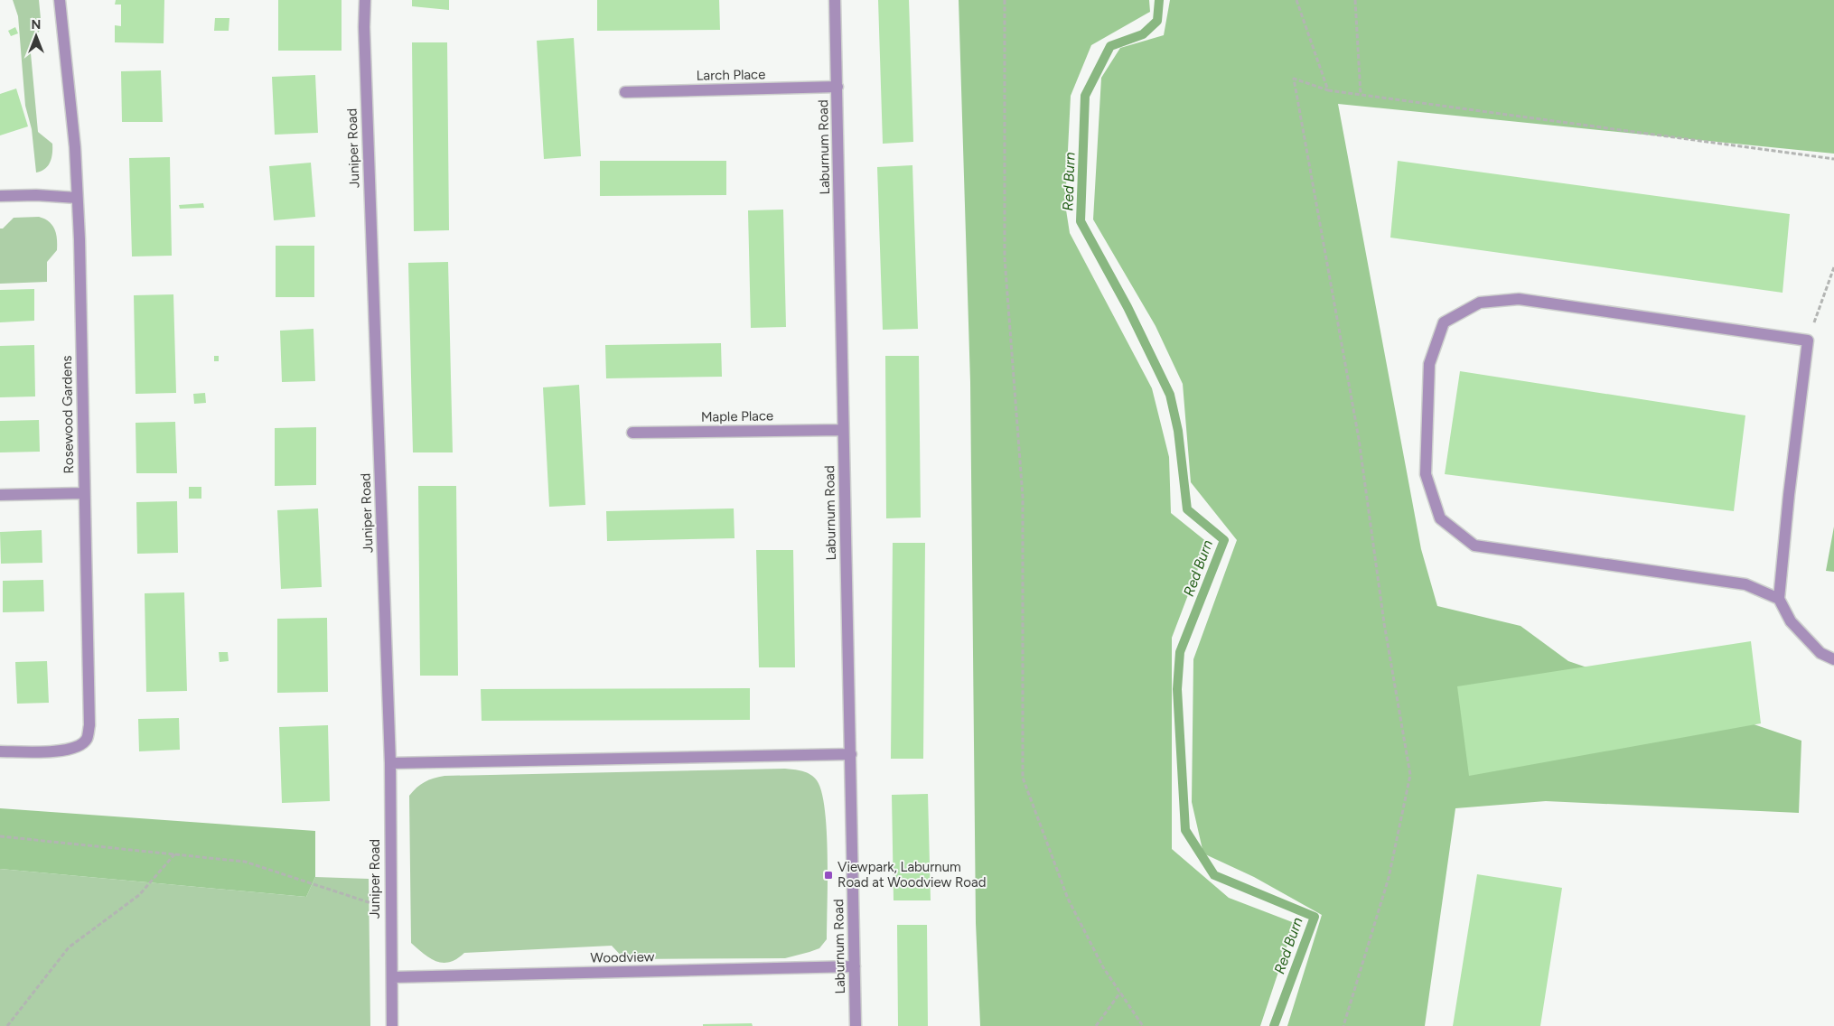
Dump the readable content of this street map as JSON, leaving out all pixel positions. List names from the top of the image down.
{
  "streets": {
    "street": [
      "Larch Place",
      "Laburnum Road",
      "Juniper Road",
      "Rosewood Gardens",
      "Maple Place",
      "Woodview"
    ]
  },
  "crossings": [
    ["Larch Place", "Laburnum Road"],
    ["Laburnum Road", "Maple Place"],
    ["Laburnum Road", "Woodview"],
    ["Juniper Road", "Woodview"]
  ],
  "water": ["Red Burn"],
  "places": {
    "transit": ["Viewpark, Laburnum Road at Woodview Road"]
  },
  "north": "top"
}
